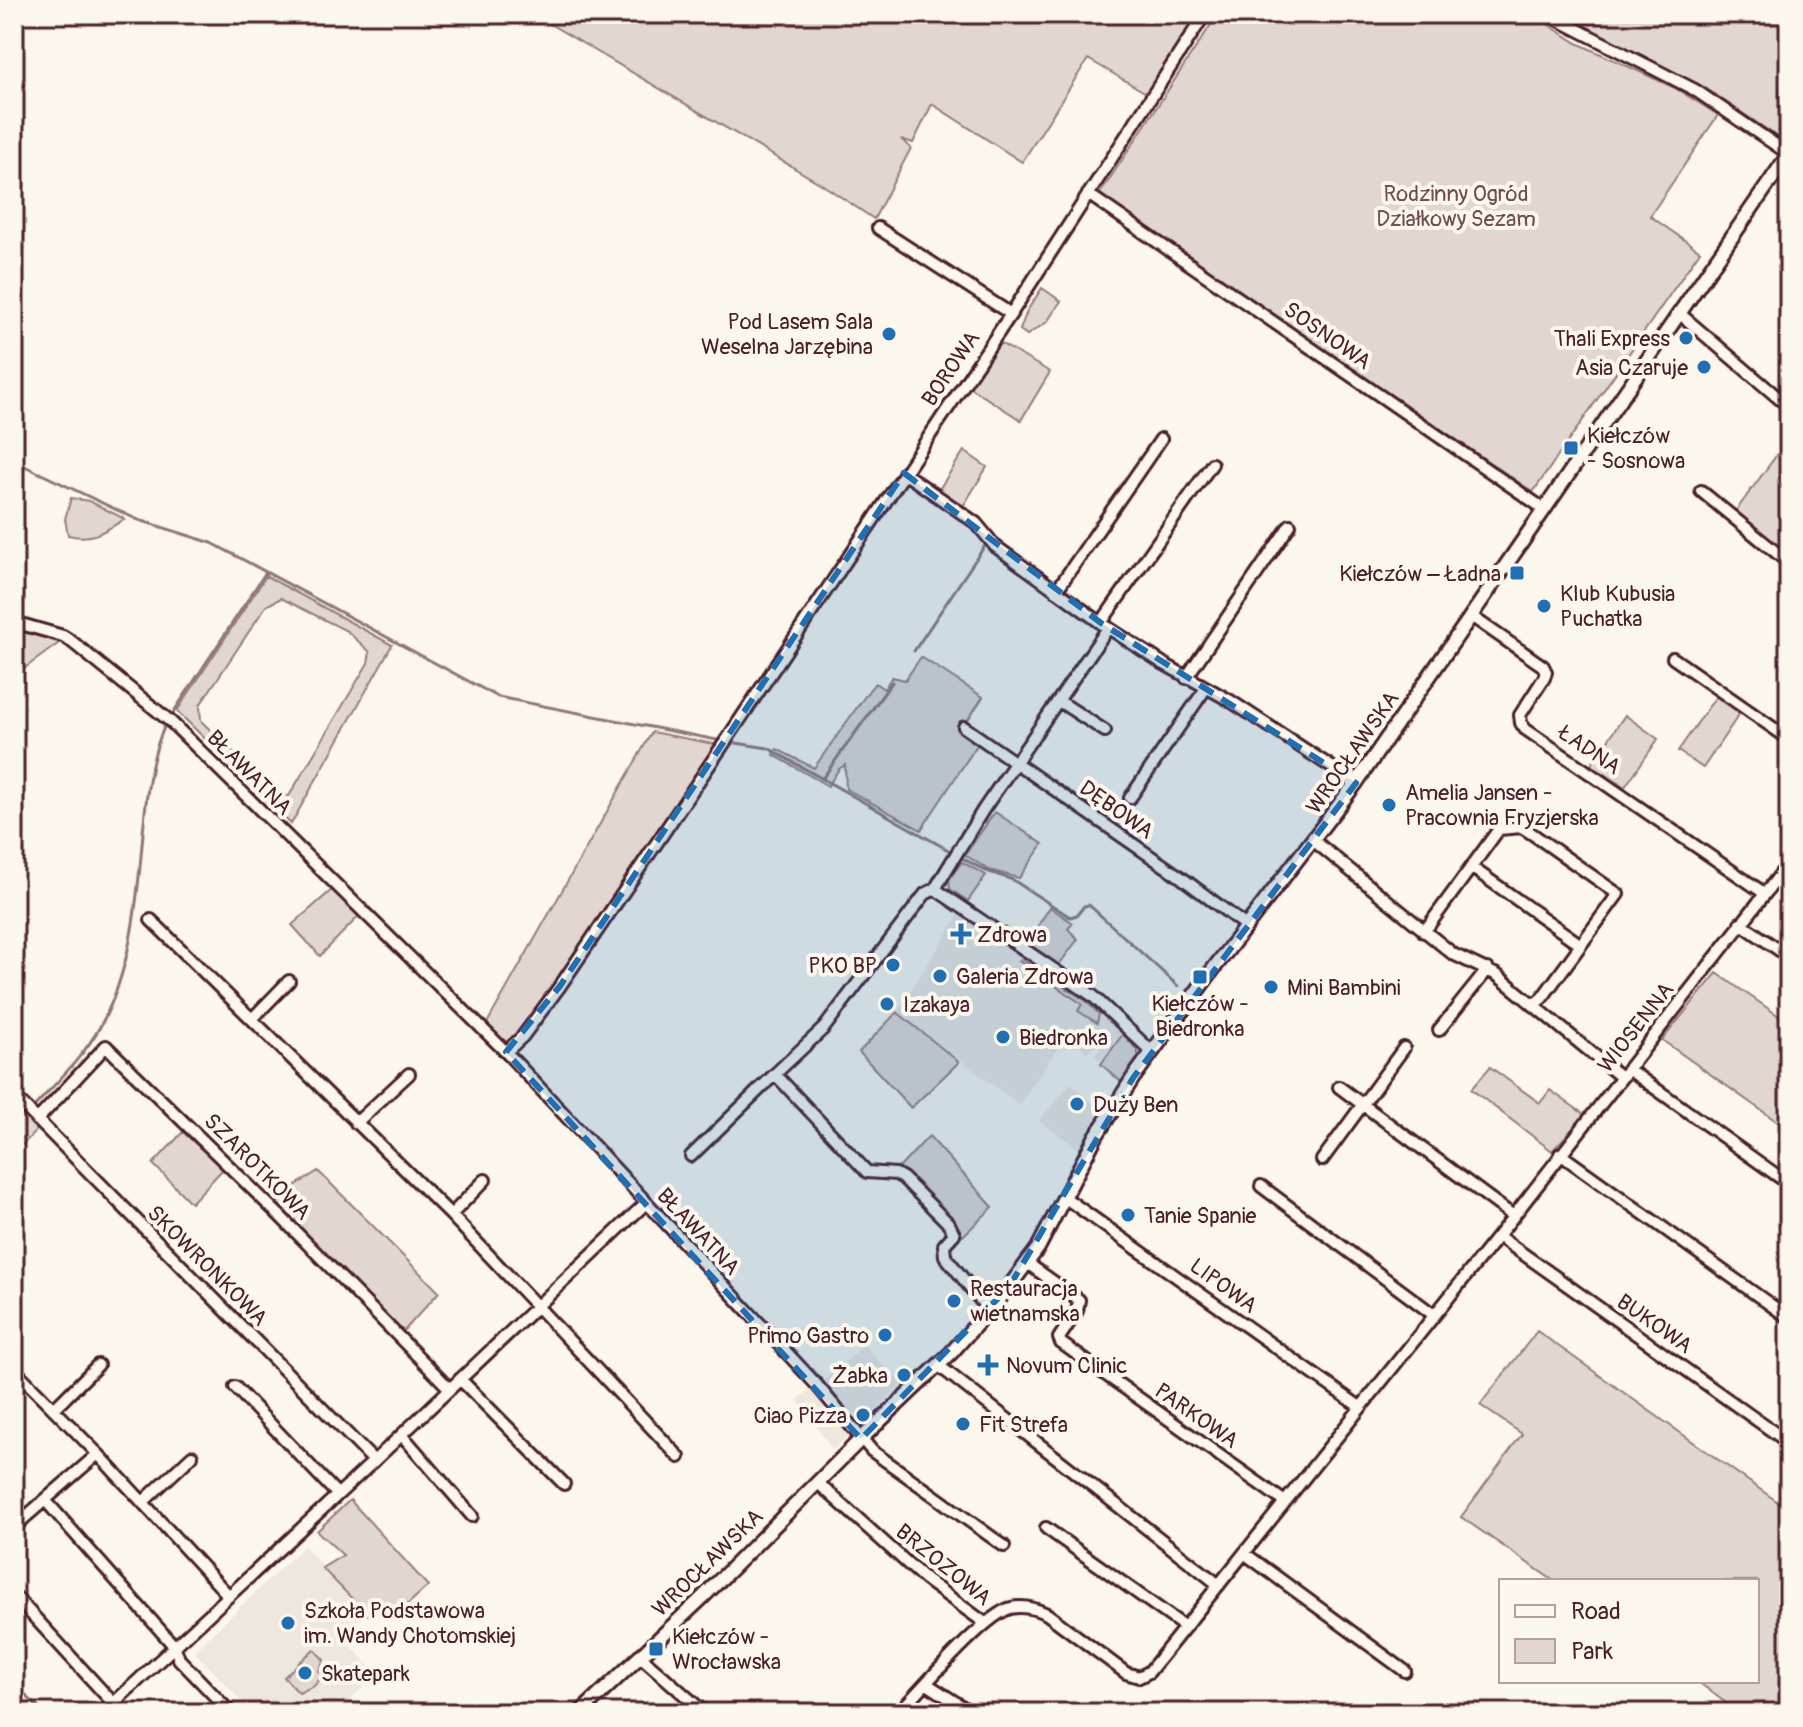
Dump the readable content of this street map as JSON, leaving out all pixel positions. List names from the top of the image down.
{
  "streets": {
    "street": [
      "SOSNOWA",
      "BOROWA",
      "ŁADNA",
      "WROCŁAWSKA",
      "BŁAWATNA",
      "DĘBOWA",
      "WIOSENNA",
      "SZAROTKOWA",
      "SKOWRONKOWA",
      "LIPOWA",
      "BUKOWA",
      "PARKOWA",
      "BRZOZOWA"
    ]
  },
  "crossings": [
    ["SOSNOWA", "BOROWA"],
    ["SOSNOWA", "WROCŁAWSKA"],
    ["BOROWA", "BŁAWATNA"],
    ["ŁADNA", "WROCŁAWSKA"],
    ["ŁADNA", "WIOSENNA"],
    ["WROCŁAWSKA", "BŁAWATNA"],
    ["WROCŁAWSKA", "DĘBOWA"],
    ["WROCŁAWSKA", "LIPOWA"],
    ["WROCŁAWSKA", "PARKOWA"],
    ["WROCŁAWSKA", "BRZOZOWA"],
    ["WIOSENNA", "LIPOWA"],
    ["WIOSENNA", "BUKOWA"],
    ["WIOSENNA", "PARKOWA"],
    ["WIOSENNA", "BRZOZOWA"],
    ["SZAROTKOWA", "SKOWRONKOWA"]
  ],
  "parks": ["Rodzinny Ogród Działkowy Sezam"],
  "places": {
    "other": [
      "Pod Lasem Sala Weselna Jarzębina",
      "Thali Express",
      "Asia Czaruje",
      "Klub Kubusia Puchatka",
      "Amelia Jansen - Pracownia Fryzjerska",
      "PKO BP",
      "Galeria Zdrowa",
      "Mini Bambini",
      "Izakaya",
      "Biedronka",
      "Duży Ben",
      "Tanie Spanie",
      "Restauracja wietnamska",
      "Primo Gastro",
      "Żabka",
      "Ciao Pizza",
      "Fit Strefa",
      "Szkoła Podstawowa im. Wandy Chotomskiej",
      "Skatepark"
    ],
    "transit": [
      "Kiełczów - Sosnowa",
      "Kiełczów – Ładna",
      "Kiełczów - Biedronka",
      "Kiełczów - Wrocławska"
    ],
    "health": ["Zdrowa", "Novum Clinic"]
  },
  "legend": ["Road", "Park"]
}
